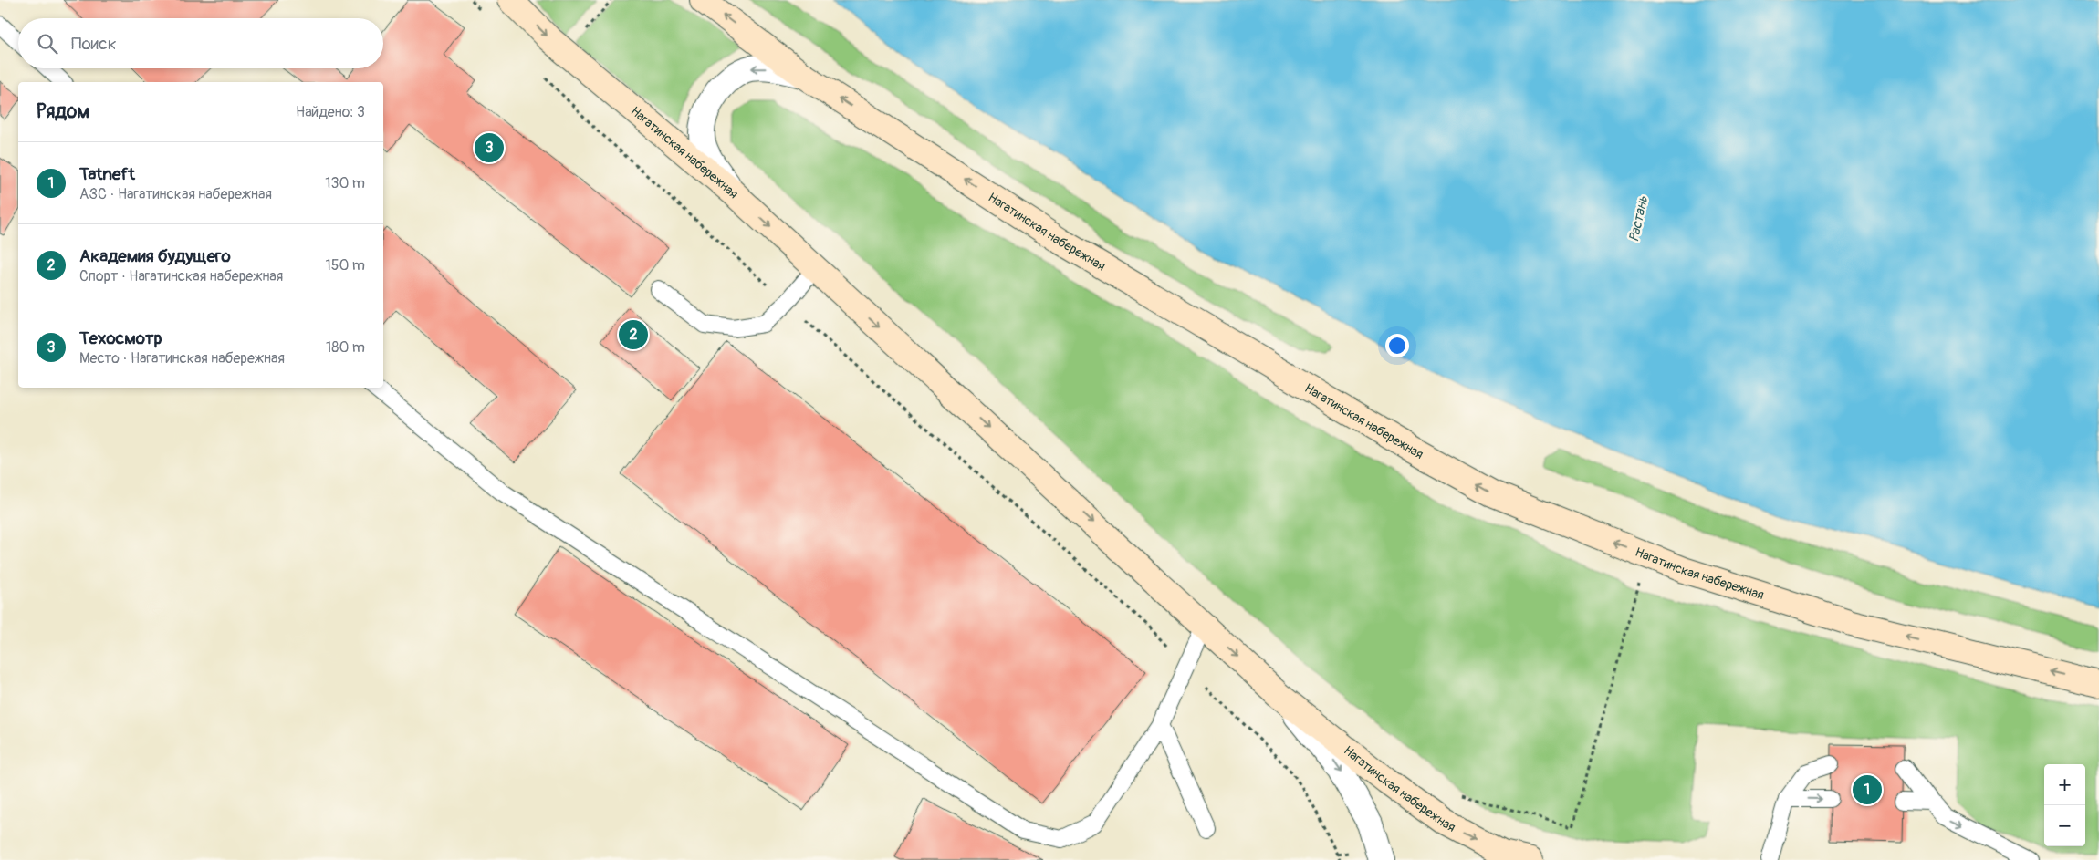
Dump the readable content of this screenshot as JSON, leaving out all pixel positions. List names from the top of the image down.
{
  "streets": {
    "main road": ["Нагатинская набережная"]
  },
  "water": ["Растань"],
  "page": {
    "search": "Поиск",
    "heading": ["Рядом", "Найдено: 3"],
    "pins": ["3", "2", "1"],
    "list": [
      {
        "mark": "1",
        "name": "Tatneft",
        "note": "АЗС · Нагатинская набережная",
        "value": "130 m"
      },
      {
        "mark": "2",
        "name": "Академия будущего",
        "note": "Спорт · Нагатинская набережная",
        "value": "150 m"
      },
      {
        "mark": "3",
        "name": "Техосмотр",
        "note": "Место · Нагатинская набережная",
        "value": "180 m"
      }
    ],
    "map_buttons": ["+", "−"]
  }
}
